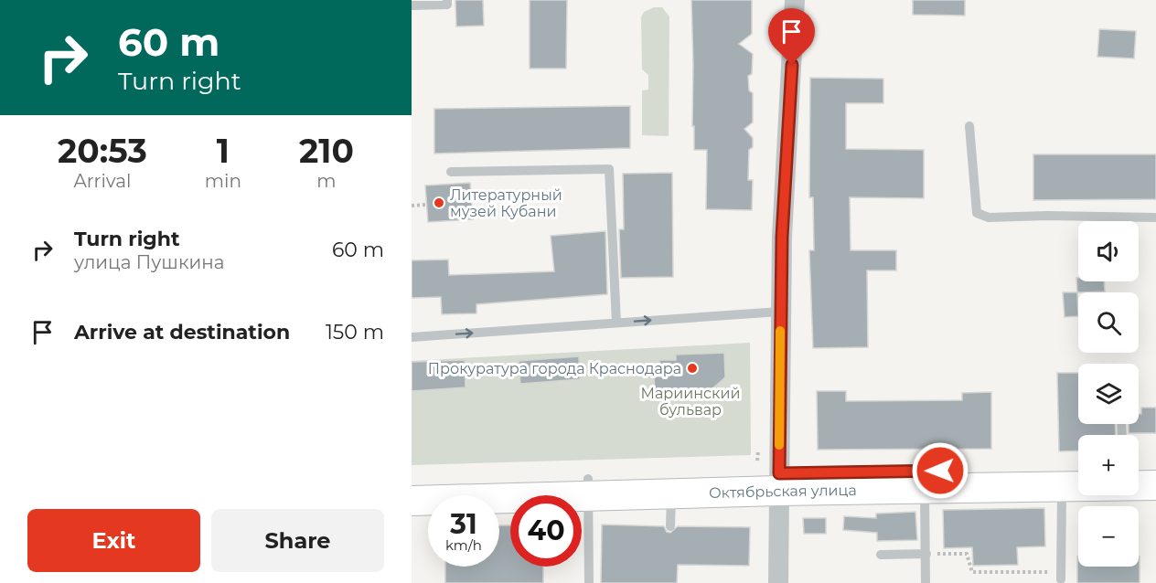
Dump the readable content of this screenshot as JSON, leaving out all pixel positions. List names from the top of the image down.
{
  "streets": {
    "main road": ["Октябрьская улица"]
  },
  "parks": ["Мариинский бульвар"],
  "places": ["Литературный музей Кубани", "Прокуратура города Краснодара"],
  "page": {
    "turn": ["60 m", "Turn right"],
    "eta": [
      "20:53",
      "Arrival",
      "1",
      "min",
      "210",
      "m"
    ],
    "list": [
      {
        "name": "Turn right",
        "note": "улица Пушкина",
        "value": "60 m"
      },
      {
        "name": "Arrive at destination",
        "value": "150 m"
      }
    ],
    "map_buttons": ["+", "−"],
    "speed": "31 km/h",
    "limit": "40",
    "buttons": ["Exit", "Share"]
  }
}
